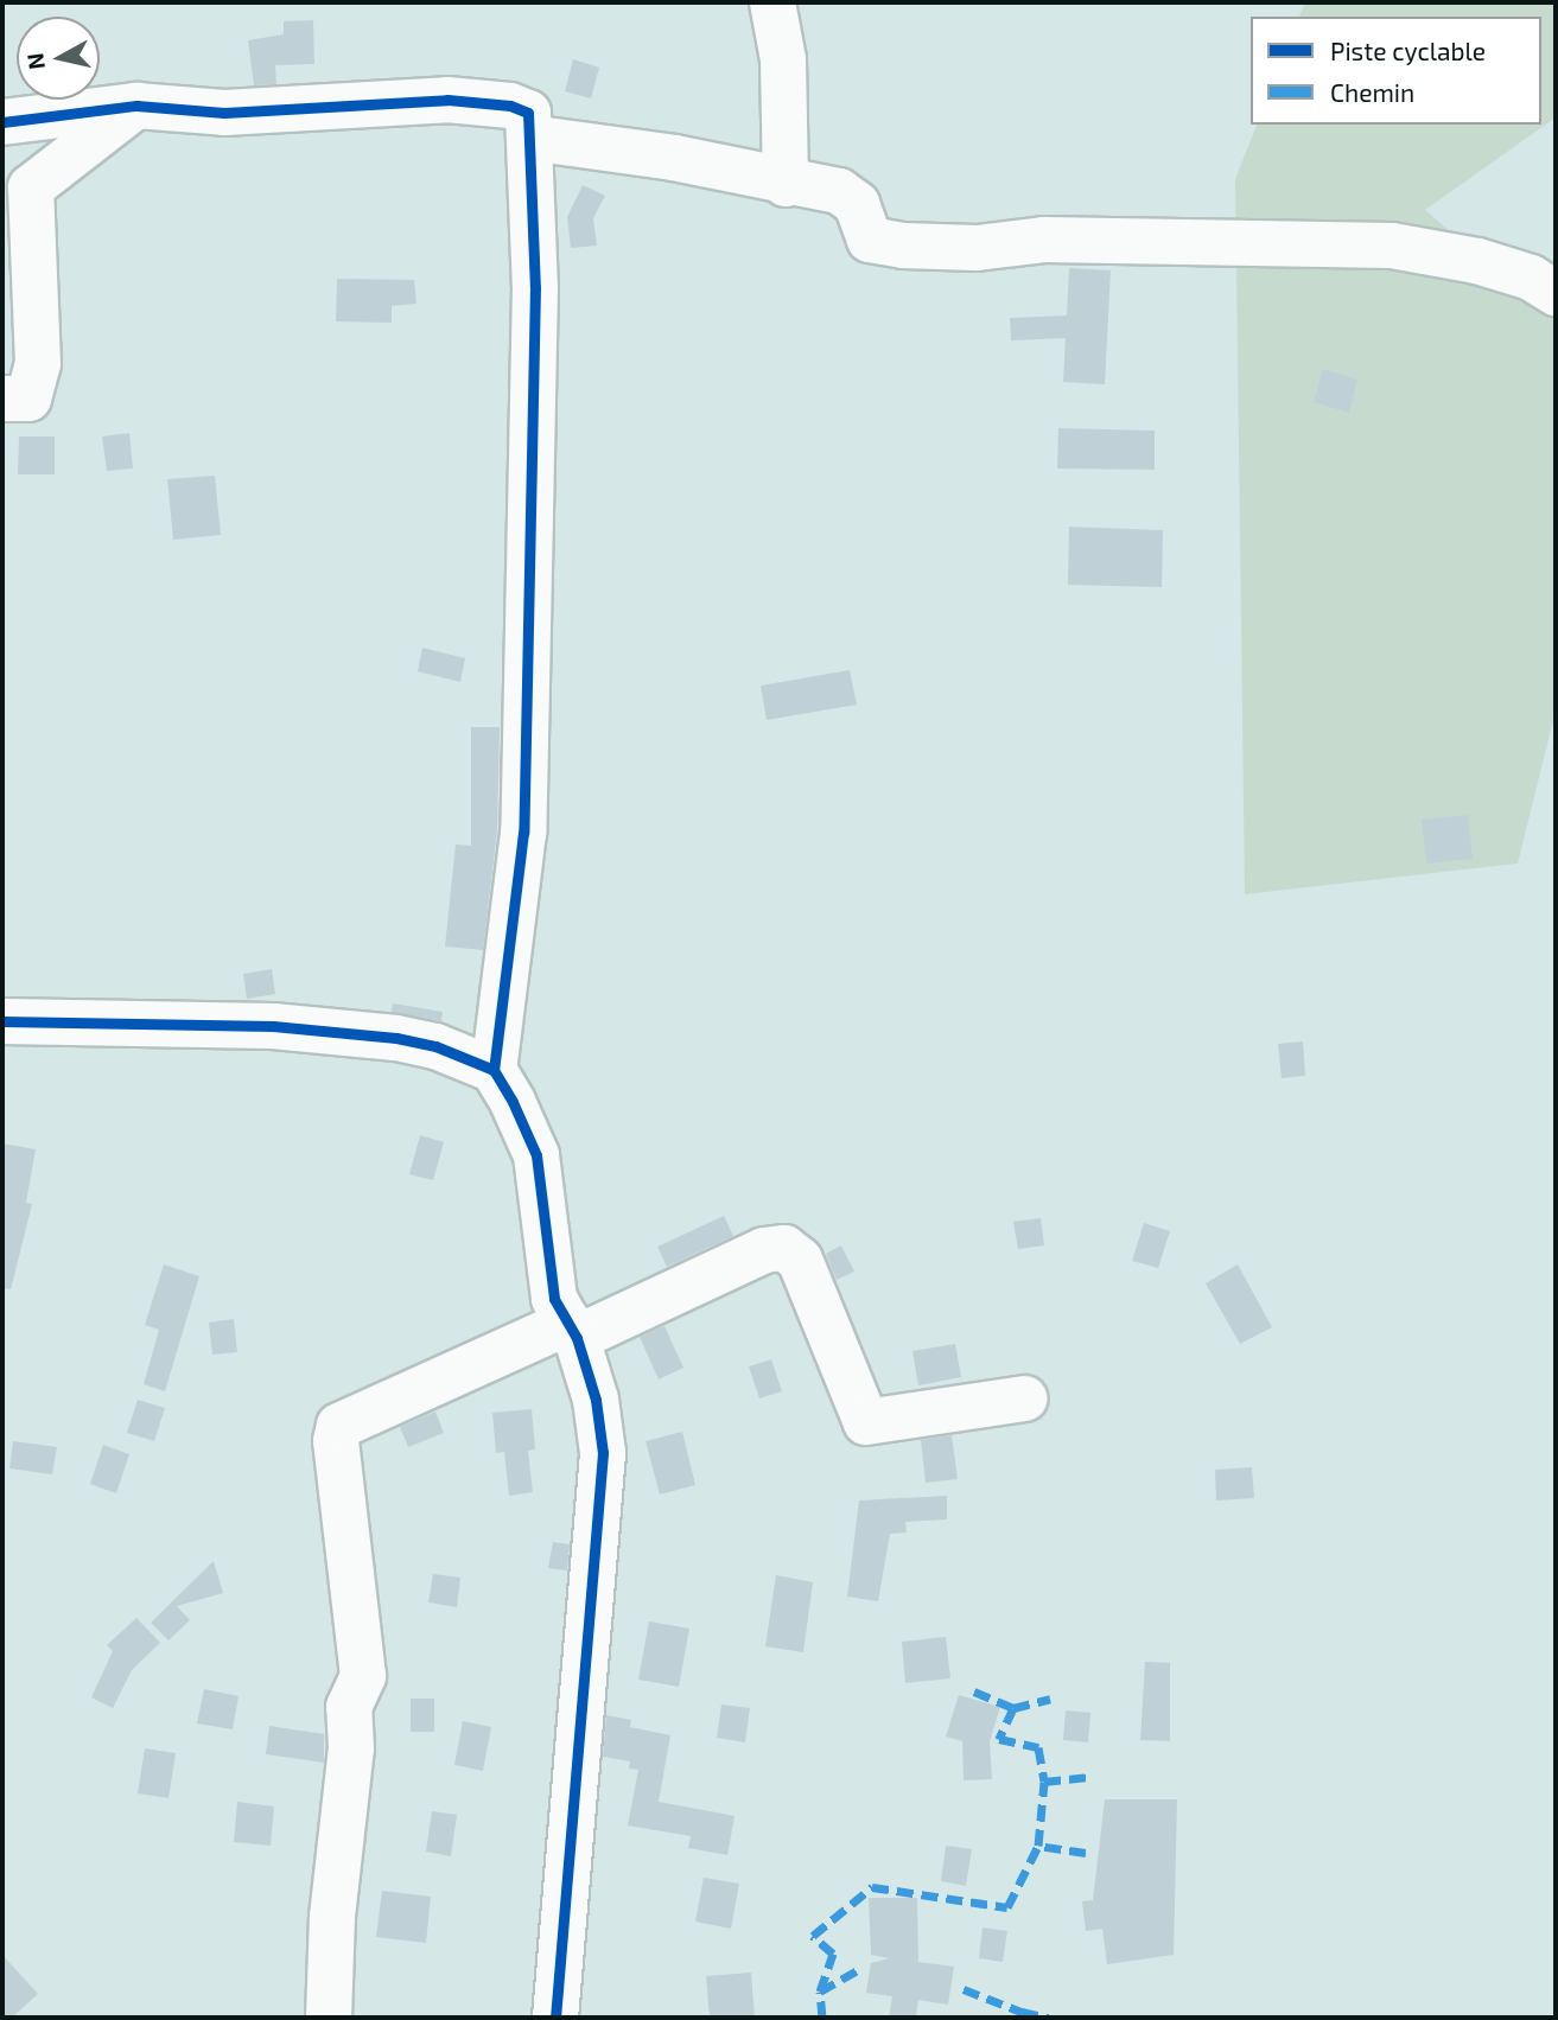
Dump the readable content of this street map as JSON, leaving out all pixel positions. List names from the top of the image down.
{
  "legend": ["Piste cyclable", "Chemin"],
  "north": "left"
}
